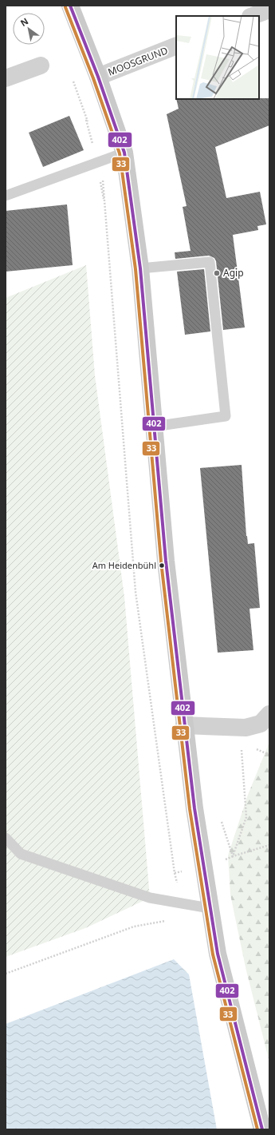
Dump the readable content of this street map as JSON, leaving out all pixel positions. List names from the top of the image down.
{
  "streets": {
    "street": ["MOOSGRUND"]
  },
  "places": ["Agip", "Am Heidenbühl"],
  "lines": ["transit line 402", "transit line 33"],
  "north": "top left"
}
